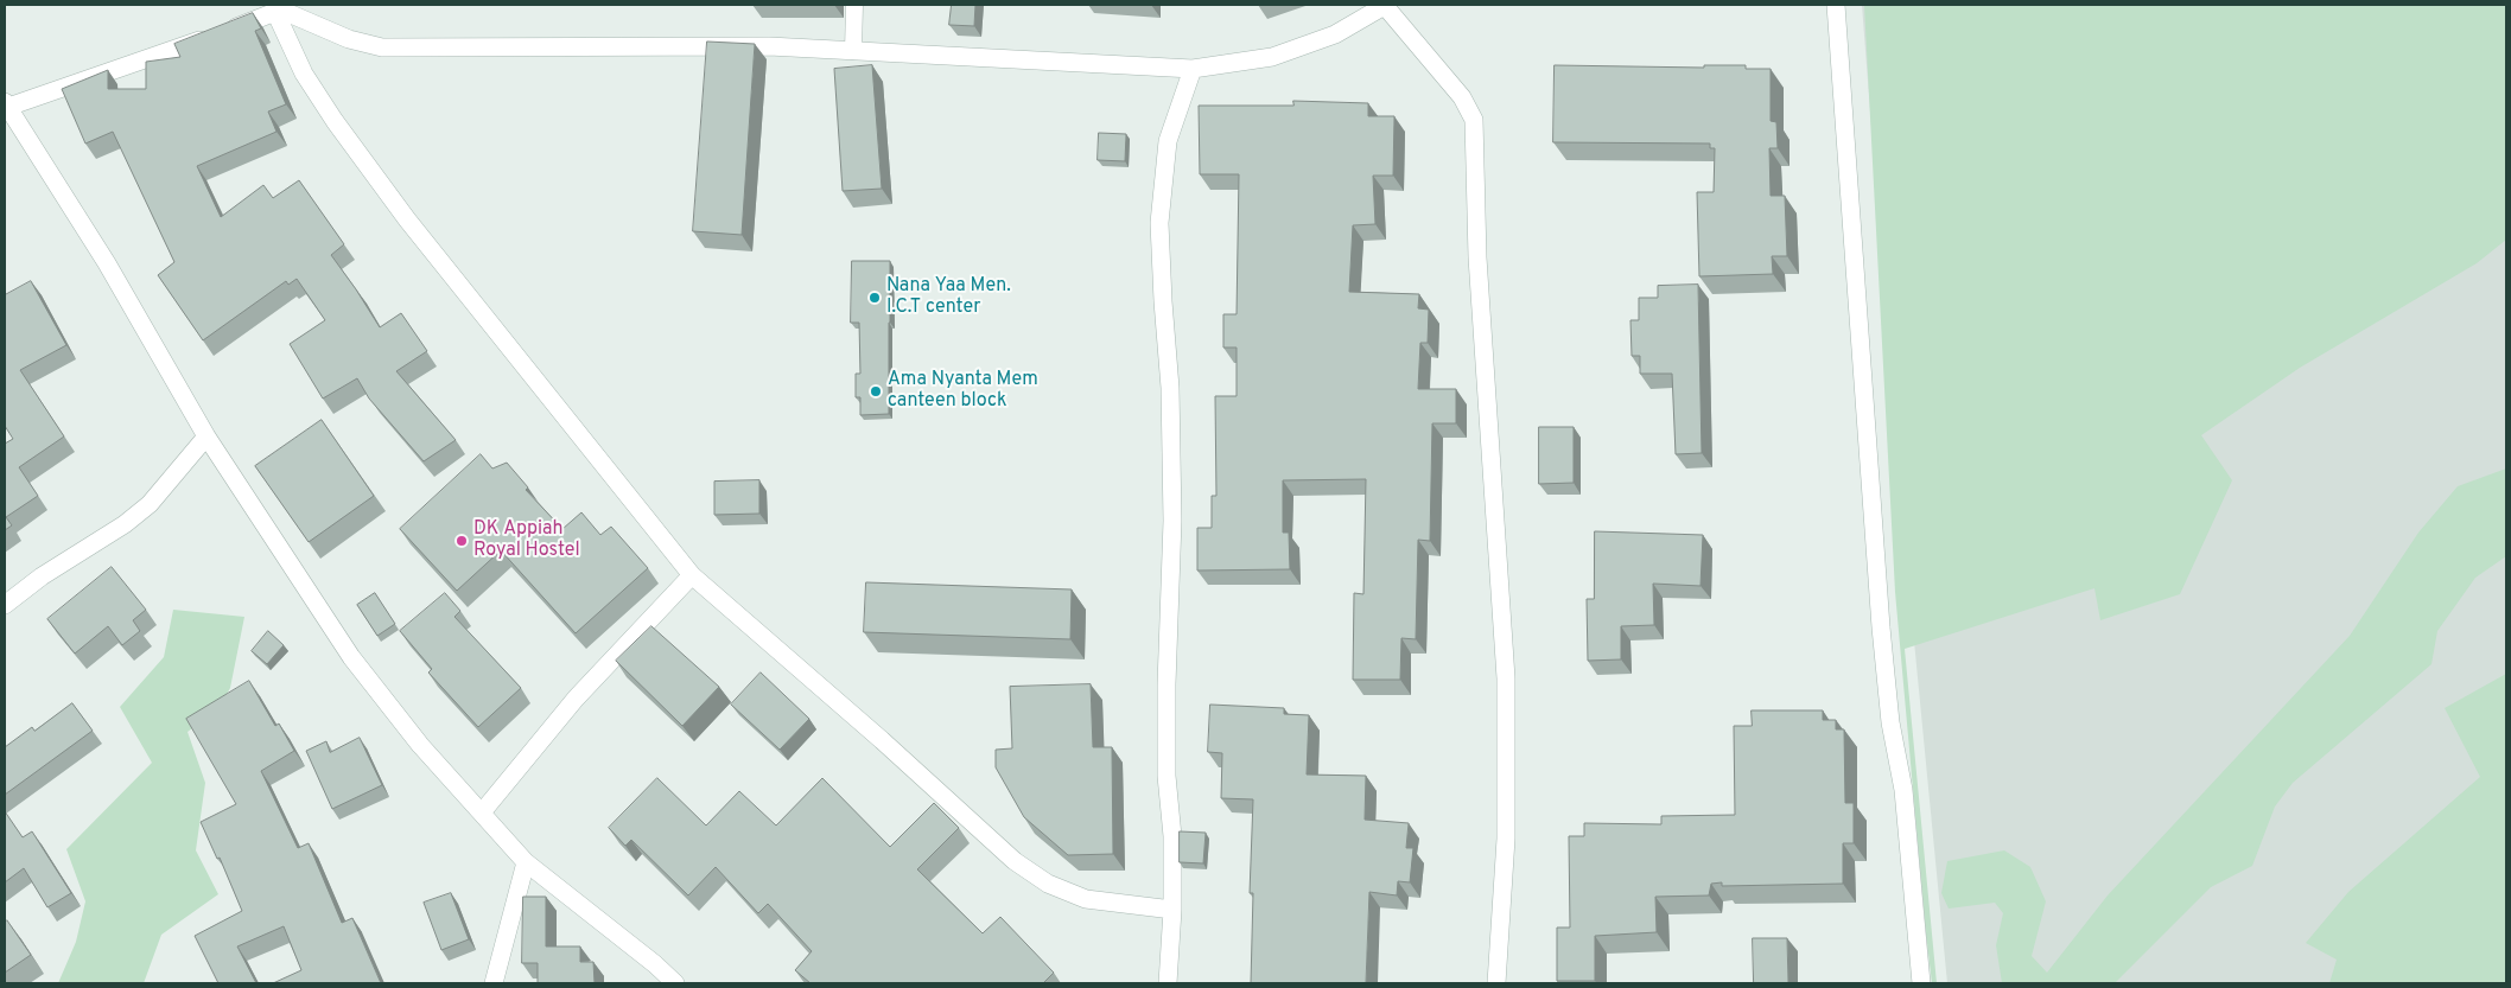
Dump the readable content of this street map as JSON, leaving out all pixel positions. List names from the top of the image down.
{
  "places": ["Nana Yaa Men. I.C.T center", "Ama Nyanta Mem canteen block", "DK Appiah Royal Hostel"]
}
